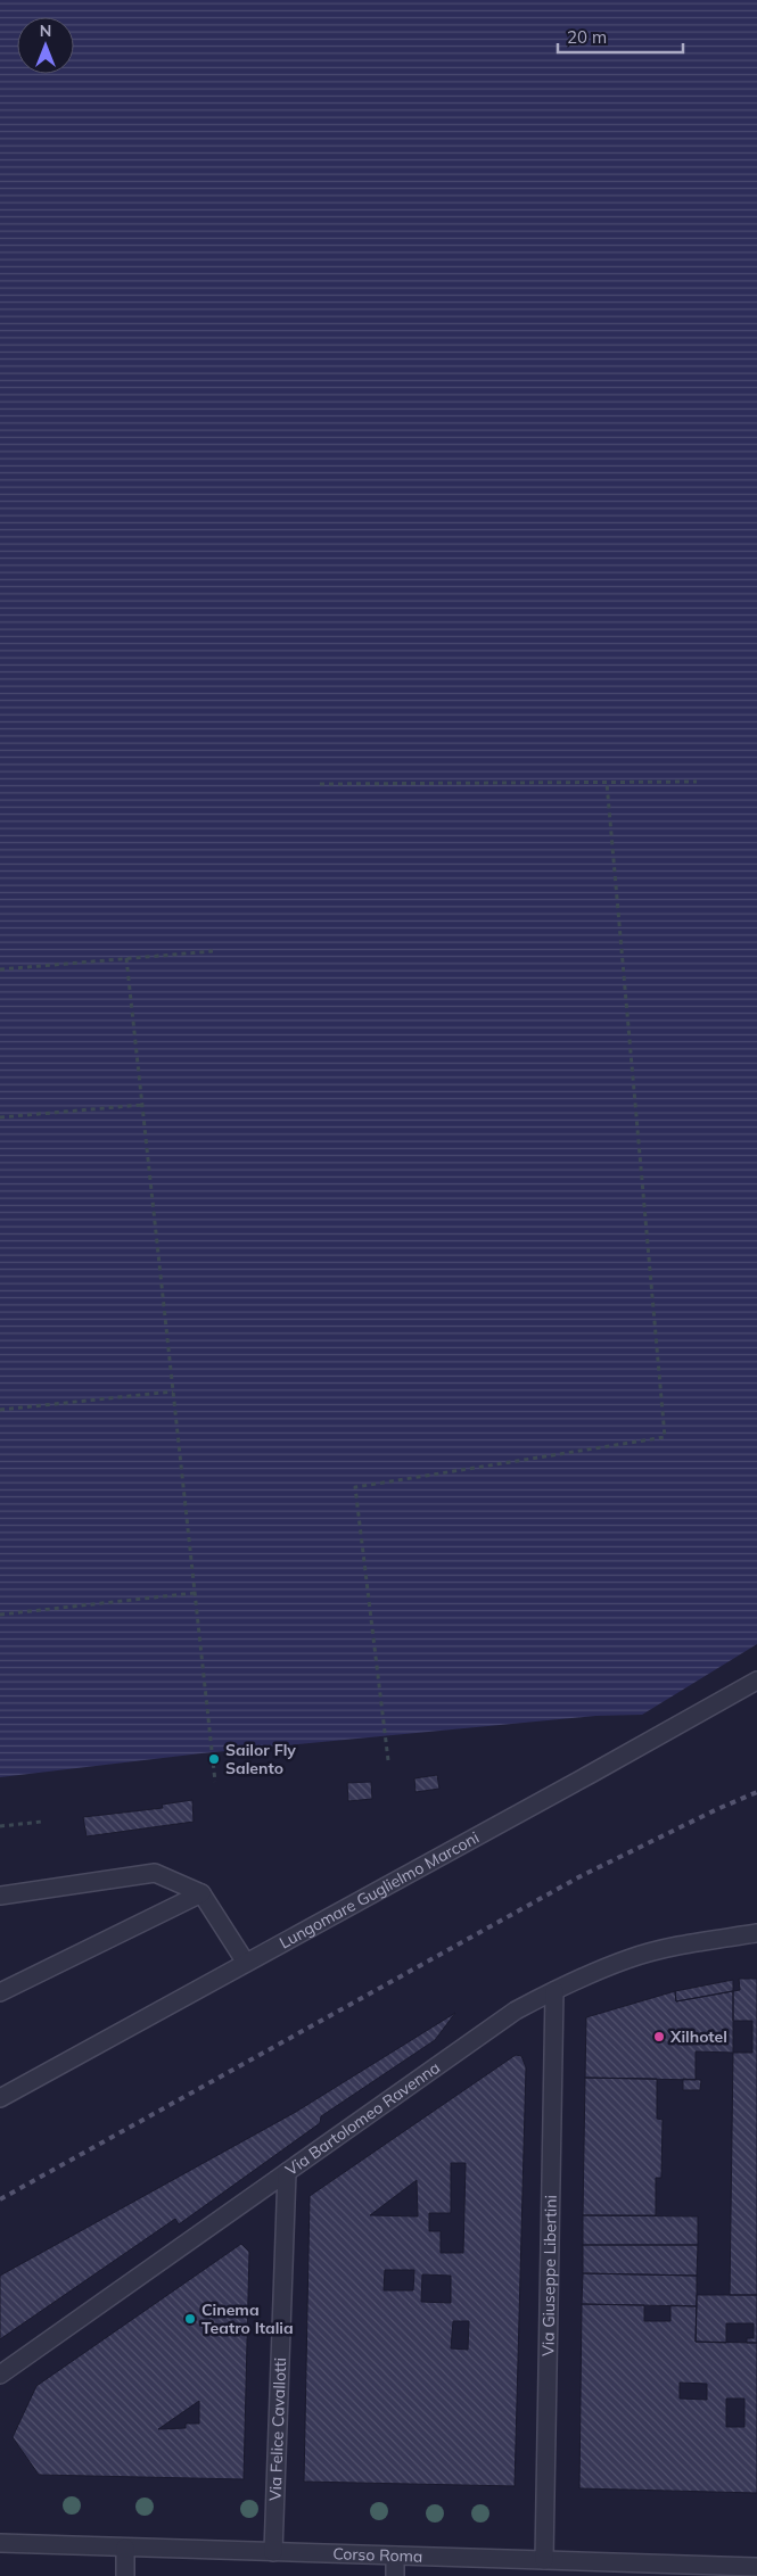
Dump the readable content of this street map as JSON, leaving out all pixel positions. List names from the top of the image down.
{
  "streets": {
    "street": [
      "Lungomare Guglielmo Marconi",
      "Via Bartolomeo Ravenna",
      "Via Giuseppe Libertini",
      "Via Felice Cavallotti",
      "Corso Roma"
    ]
  },
  "crossings": [
    ["Via Bartolomeo Ravenna", "Via Giuseppe Libertini"],
    ["Via Bartolomeo Ravenna", "Via Felice Cavallotti"],
    ["Via Giuseppe Libertini", "Corso Roma"],
    ["Via Felice Cavallotti", "Corso Roma"]
  ],
  "places": ["Sailor Fly Salento", "Xilhotel", "Cinema Teatro Italia"],
  "scale_bar": "20 m",
  "north": "top"
}
